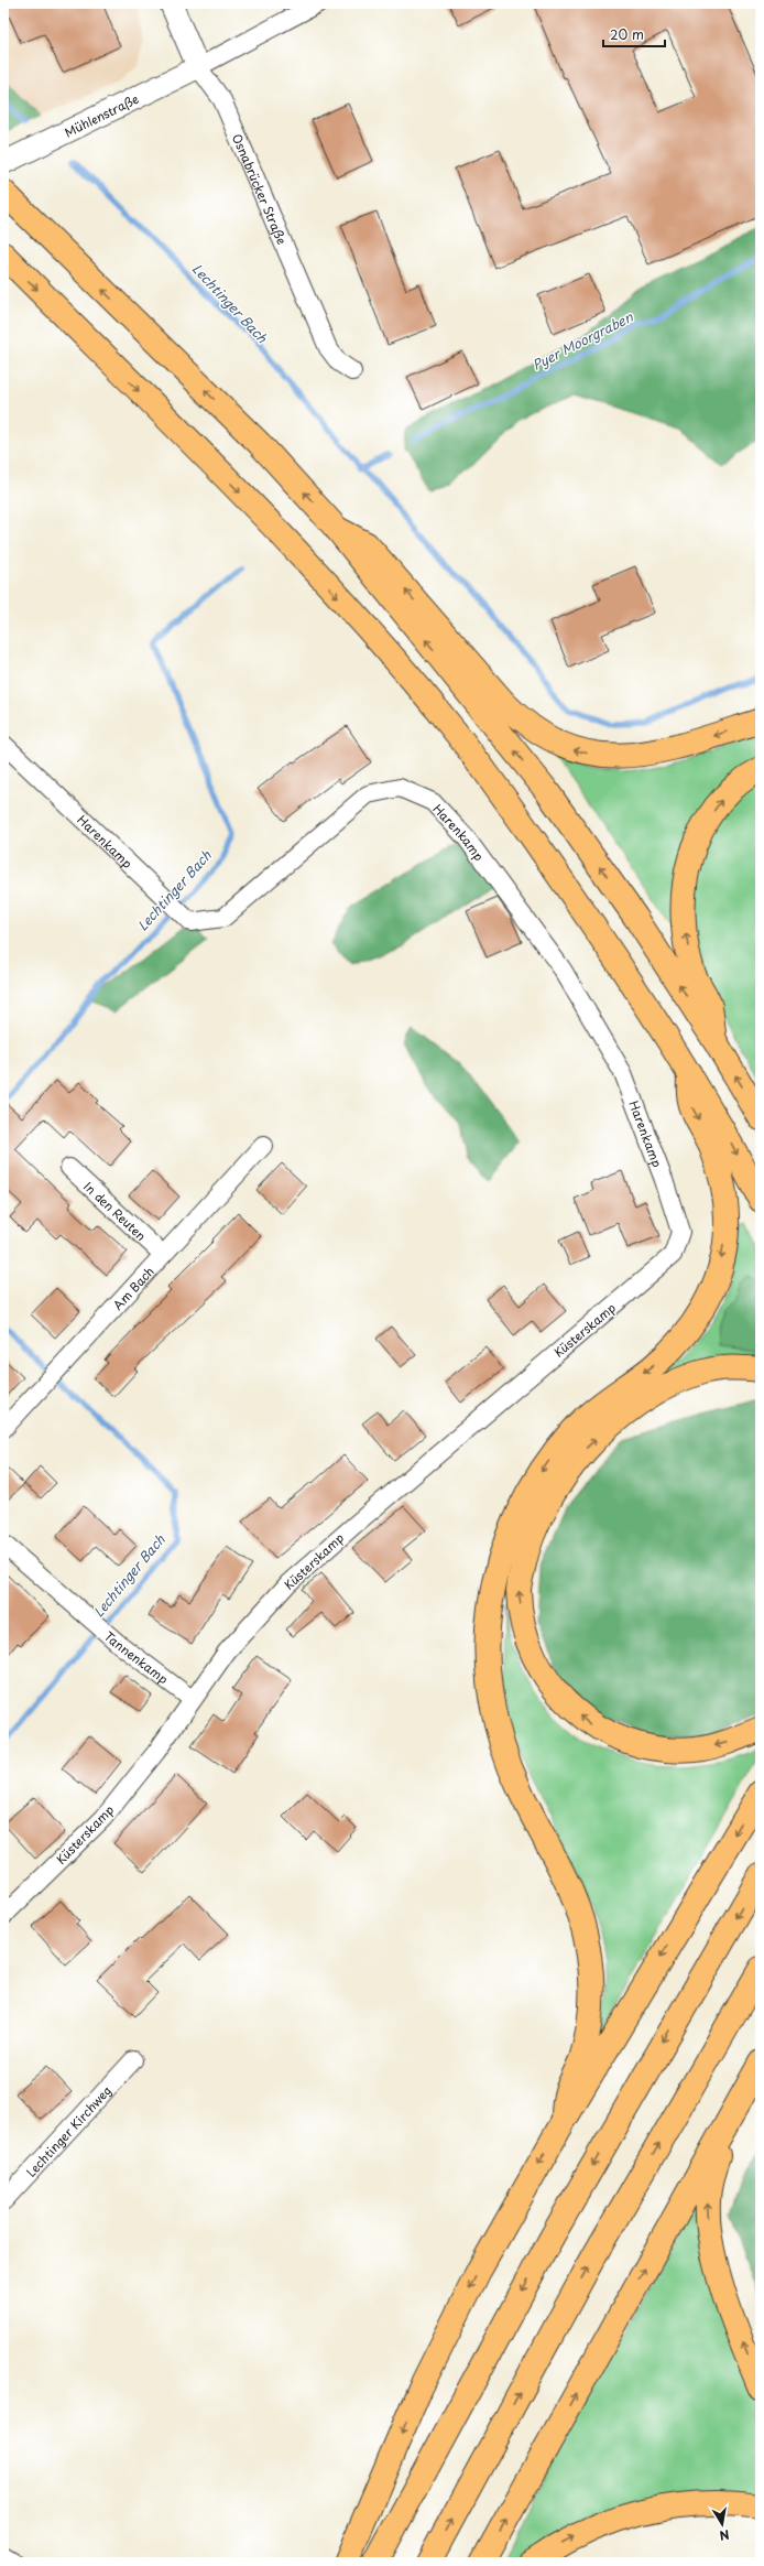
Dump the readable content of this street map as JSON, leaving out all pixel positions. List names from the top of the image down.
{
  "streets": {
    "street": [
      "Mühlenstraße",
      "Osnabrücker Straße",
      "Harenkamp",
      "In den Reuten",
      "Am Bach",
      "Küsterskamp",
      "Tannenkamp",
      "Lechtinger Kirchweg"
    ]
  },
  "crossings": [
    ["Mühlenstraße", "Osnabrücker Straße"],
    ["Harenkamp", "Küsterskamp"],
    ["In den Reuten", "Am Bach"],
    ["Küsterskamp", "Tannenkamp"]
  ],
  "water": ["Lechtinger Bach", "Pyer Moorgraben"],
  "scale_bar": "20 m",
  "north": "bottom"
}
